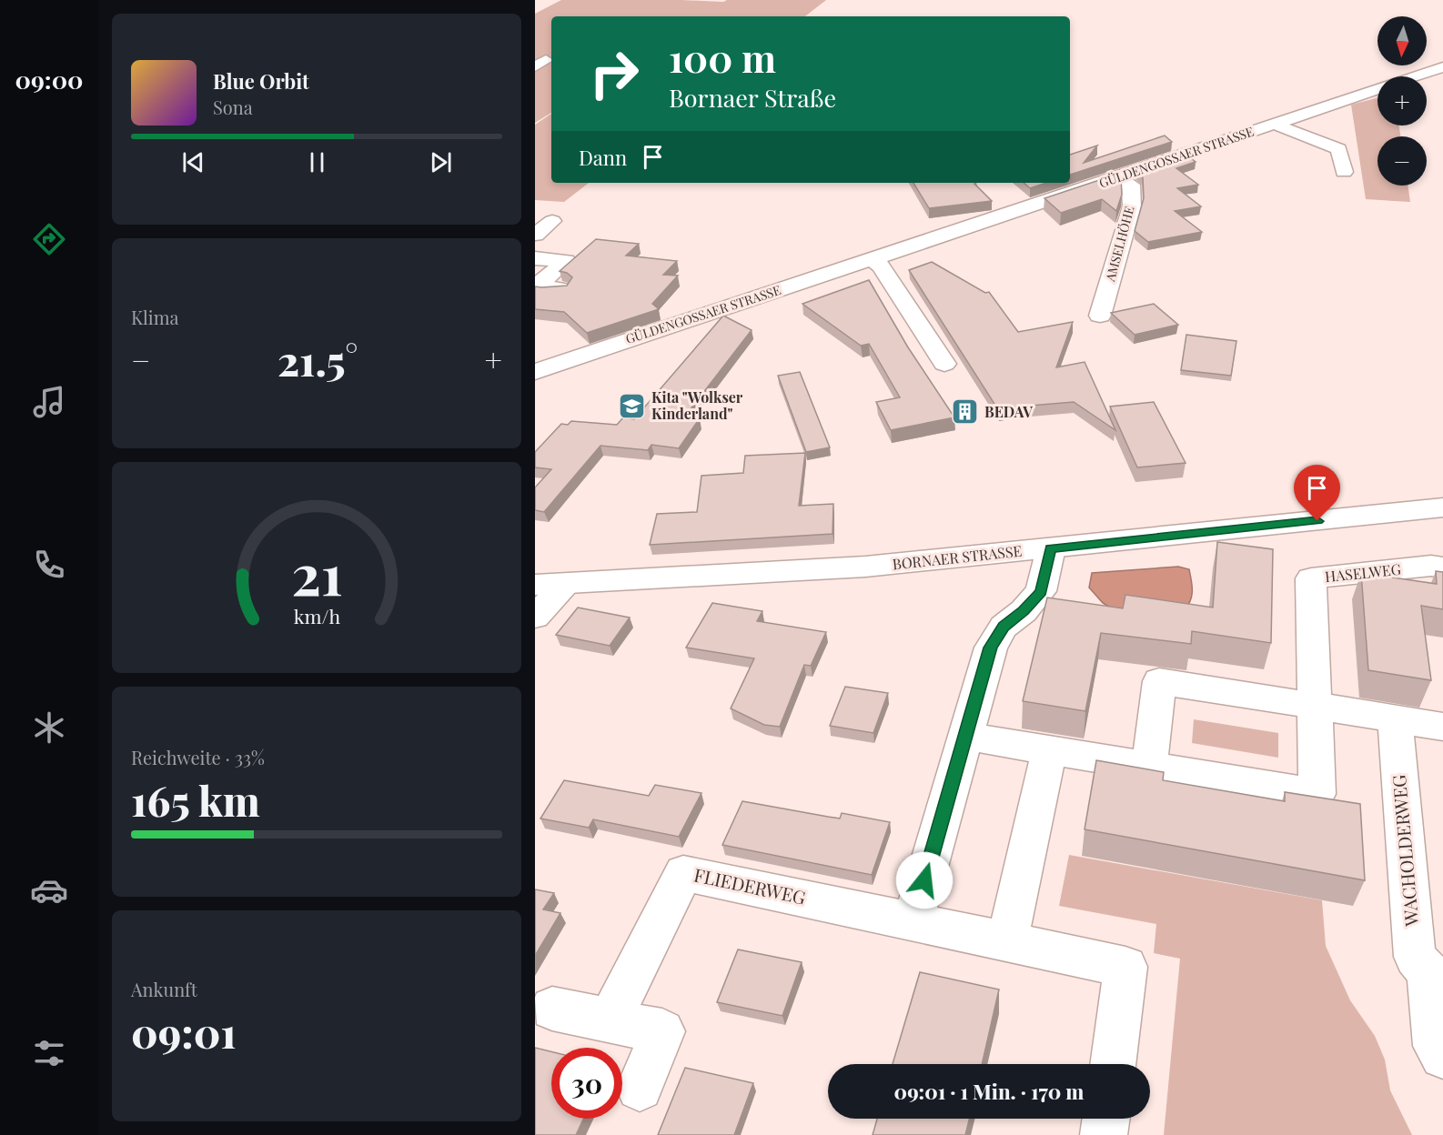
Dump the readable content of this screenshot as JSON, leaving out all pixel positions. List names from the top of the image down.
{
  "streets": {
    "street": [
      "GÜLDENGOSSAER STRASSE",
      "AMSELHÖHE",
      "BORNAER STRASSE",
      "HASELWEG",
      "WACHOLDERWEG",
      "FLIEDERWEG"
    ]
  },
  "crossings": [
    ["GÜLDENGOSSAER STRASSE", "AMSELHÖHE"]
  ],
  "places": {
    "school or university": ["Kita \"Wolkser Kinderland\""],
    "building": ["BEDAV"]
  },
  "north": "bottom",
  "page": {
    "tabs": "09:00",
    "map_buttons": ["+", "−"],
    "turn": ["100 m", "Bornaer Straße"],
    "song": ["Blue Orbit", "Sona"],
    "then": "Dann",
    "tile": [
      "Klima",
      ["Reichweite · 33%", "165 km"],
      ["Ankunft", "09:01"]
    ],
    "heat": ["−", "21.5°", "+"],
    "limit": "30",
    "trip": "09:01 · 1 Min. · 170 m",
    "gauge": ["21", "km/h"]
  }
}
